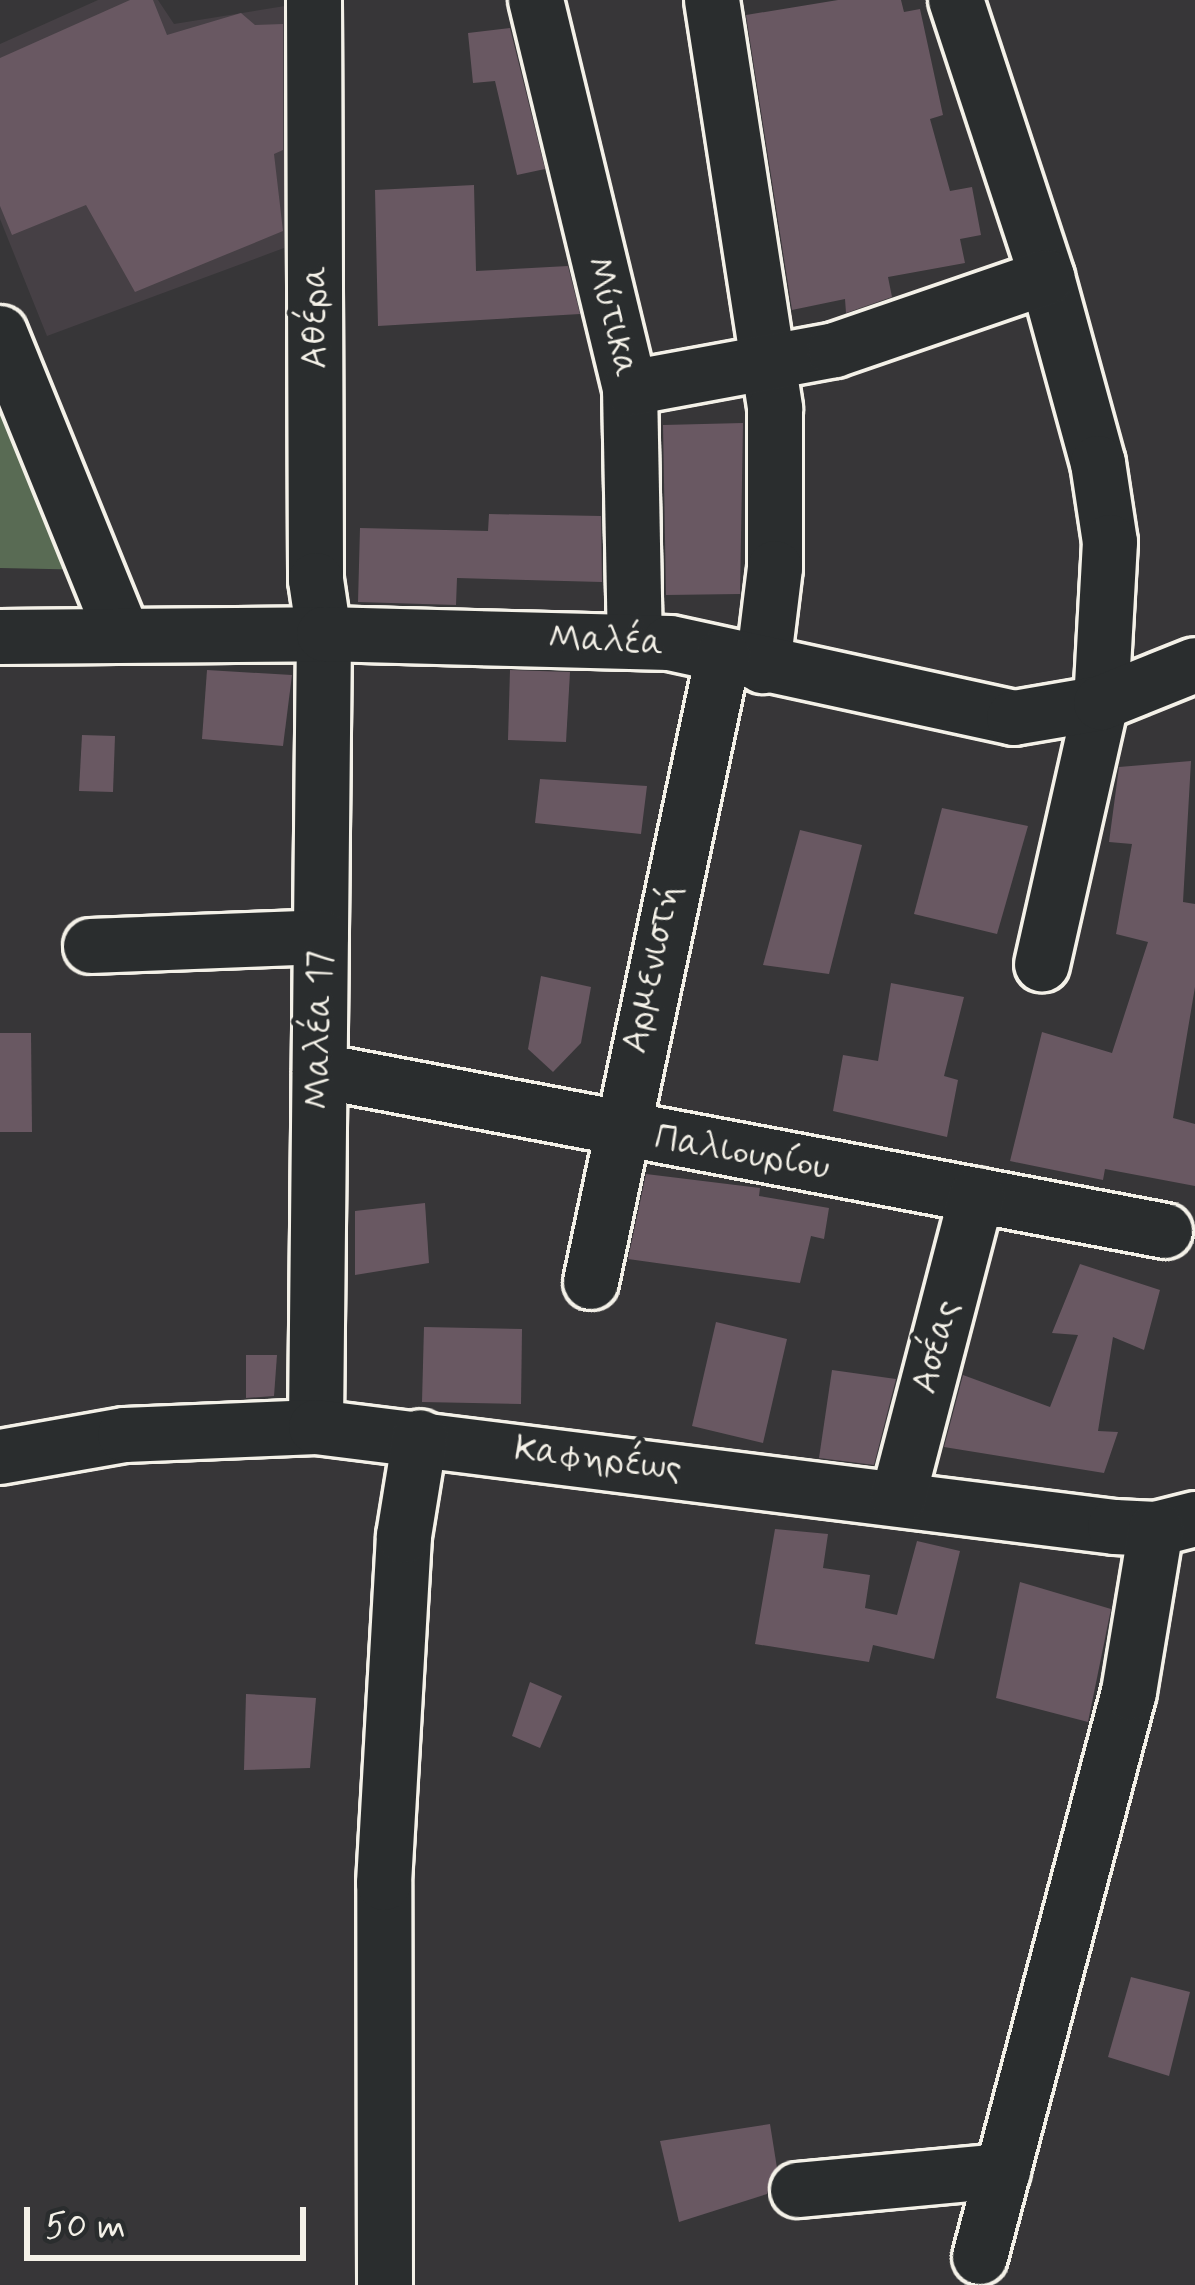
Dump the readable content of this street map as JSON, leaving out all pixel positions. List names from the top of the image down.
{
  "streets": {
    "street": [
      "Αθέρα",
      "Μύτικα",
      "Μαλέα",
      "Αρμενιστή",
      "Μαλέα 17",
      "Παλιουρίου",
      "Ασέας",
      "Καφηρέως"
    ]
  },
  "crossings": [
    ["Αθέρα", "Μαλέα"],
    ["Αθέρα", "Μαλέα 17"],
    ["Μύτικα", "Μαλέα"],
    ["Μαλέα", "Αρμενιστή"],
    ["Μαλέα", "Μαλέα 17"],
    ["Αρμενιστή", "Παλιουρίου"],
    ["Μαλέα 17", "Παλιουρίου"],
    ["Μαλέα 17", "Καφηρέως"],
    ["Παλιουρίου", "Ασέας"],
    ["Ασέας", "Καφηρέως"]
  ],
  "scale_bar": "50 m"
}
